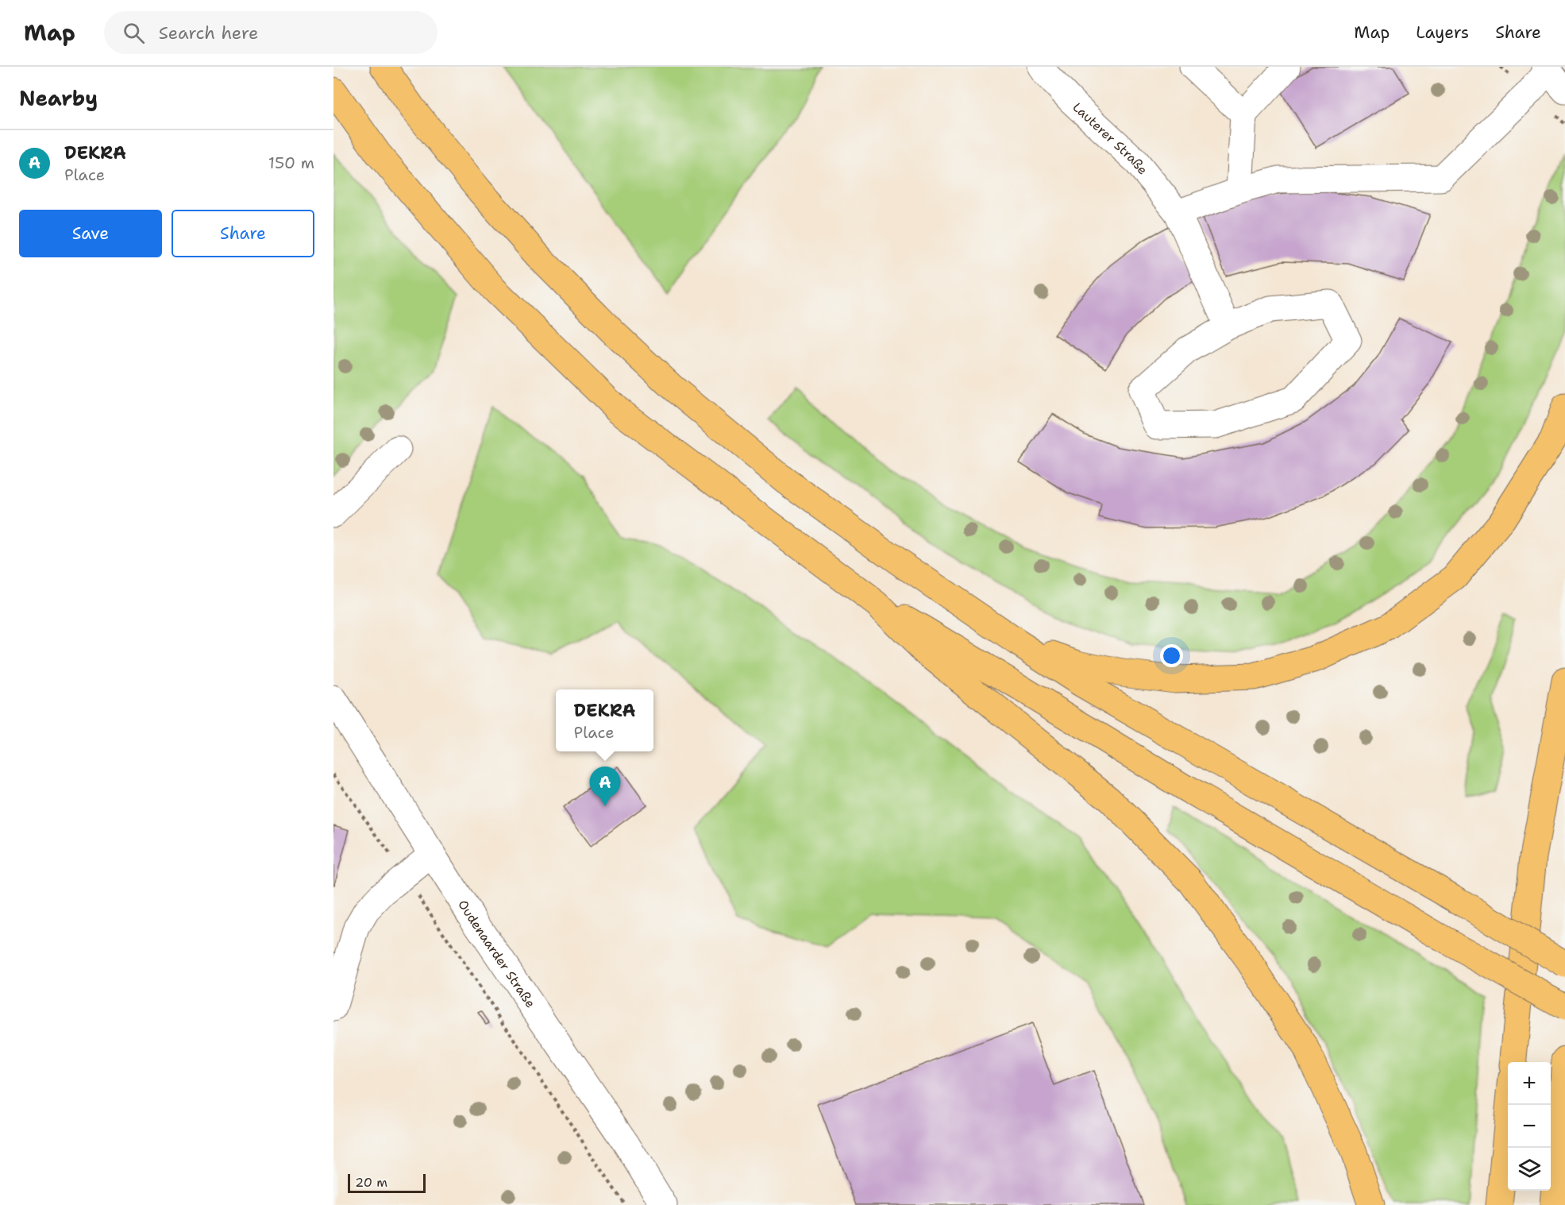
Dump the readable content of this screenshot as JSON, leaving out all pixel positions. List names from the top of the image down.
{
  "streets": {
    "street": ["Lauterer Straße", "Oudenaarder Straße"]
  },
  "scale_bar": "20 m",
  "page": {
    "header": "Map",
    "search": "Search here",
    "nav": ["Map", "Layers", "Share"],
    "heading": "Nearby",
    "list": [
      {
        "mark": "A",
        "name": "DEKRA",
        "note": "Place",
        "value": "150 m"
      }
    ],
    "buttons": ["Save", "Share"],
    "popup": ["DEKRA", "Place"],
    "pins": "A",
    "map_buttons": ["+", "−"],
    "scale": "20 m"
  }
}
